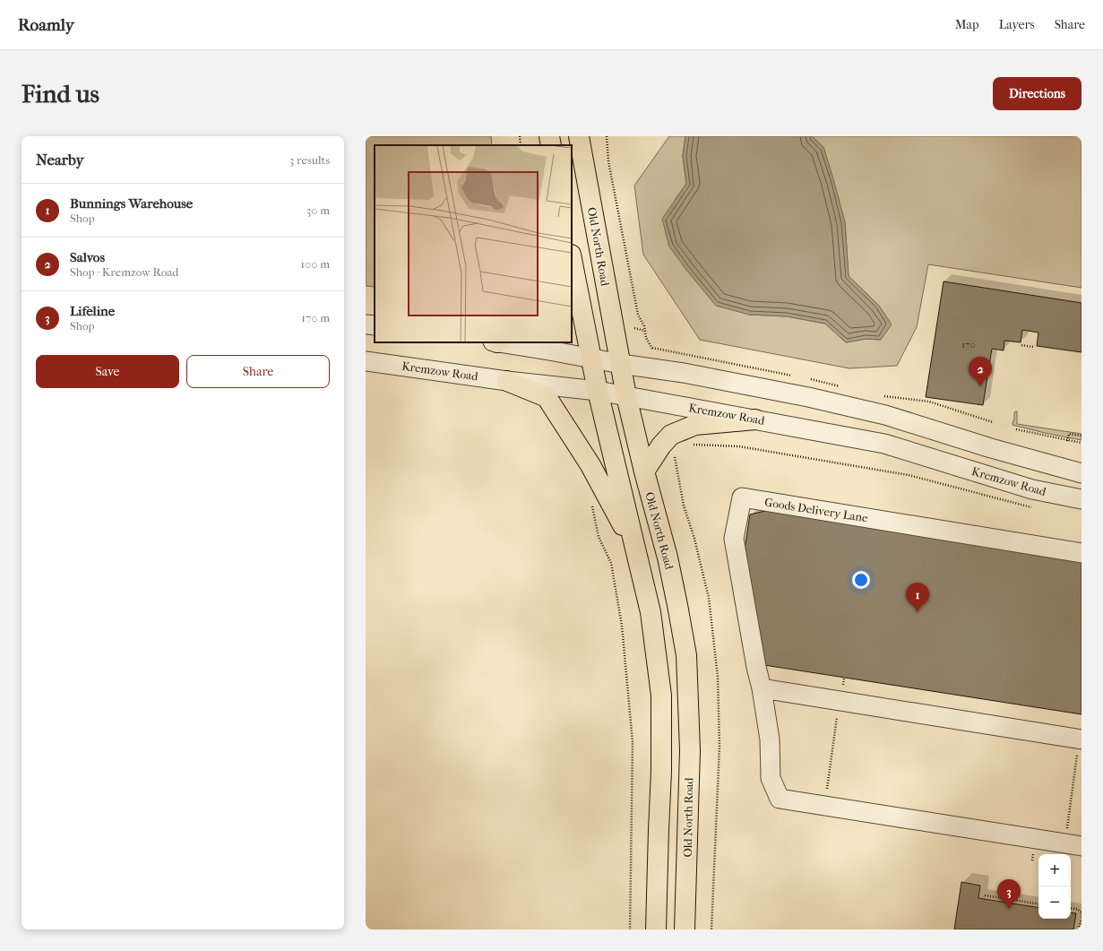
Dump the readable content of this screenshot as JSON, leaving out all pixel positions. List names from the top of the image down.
{
  "streets": {
    "main road": ["Old North Road"],
    "street": ["Kremzow Road", "Goods Delivery Lane"]
  },
  "crossings": [
    ["Old North Road", "Kremzow Road"]
  ],
  "house_numbers": ["170"],
  "page": {
    "header": "Roamly",
    "nav": ["Map", "Layers", "Share"],
    "buttons": [
      "Directions",
      ["Save", "Share"]
    ],
    "title": "Find us",
    "heading": ["Nearby", "3 results"],
    "list": [
      {
        "mark": "1",
        "name": "Bunnings Warehouse",
        "note": "Shop",
        "value": "30 m"
      },
      {
        "mark": "2",
        "name": "Salvos",
        "note": "Shop · Kremzow Road",
        "value": "100 m"
      },
      {
        "mark": "3",
        "name": "Lifeline",
        "note": "Shop",
        "value": "170 m"
      }
    ],
    "pins": ["2", "1", "3"],
    "map_buttons": ["+", "−"]
  }
}
